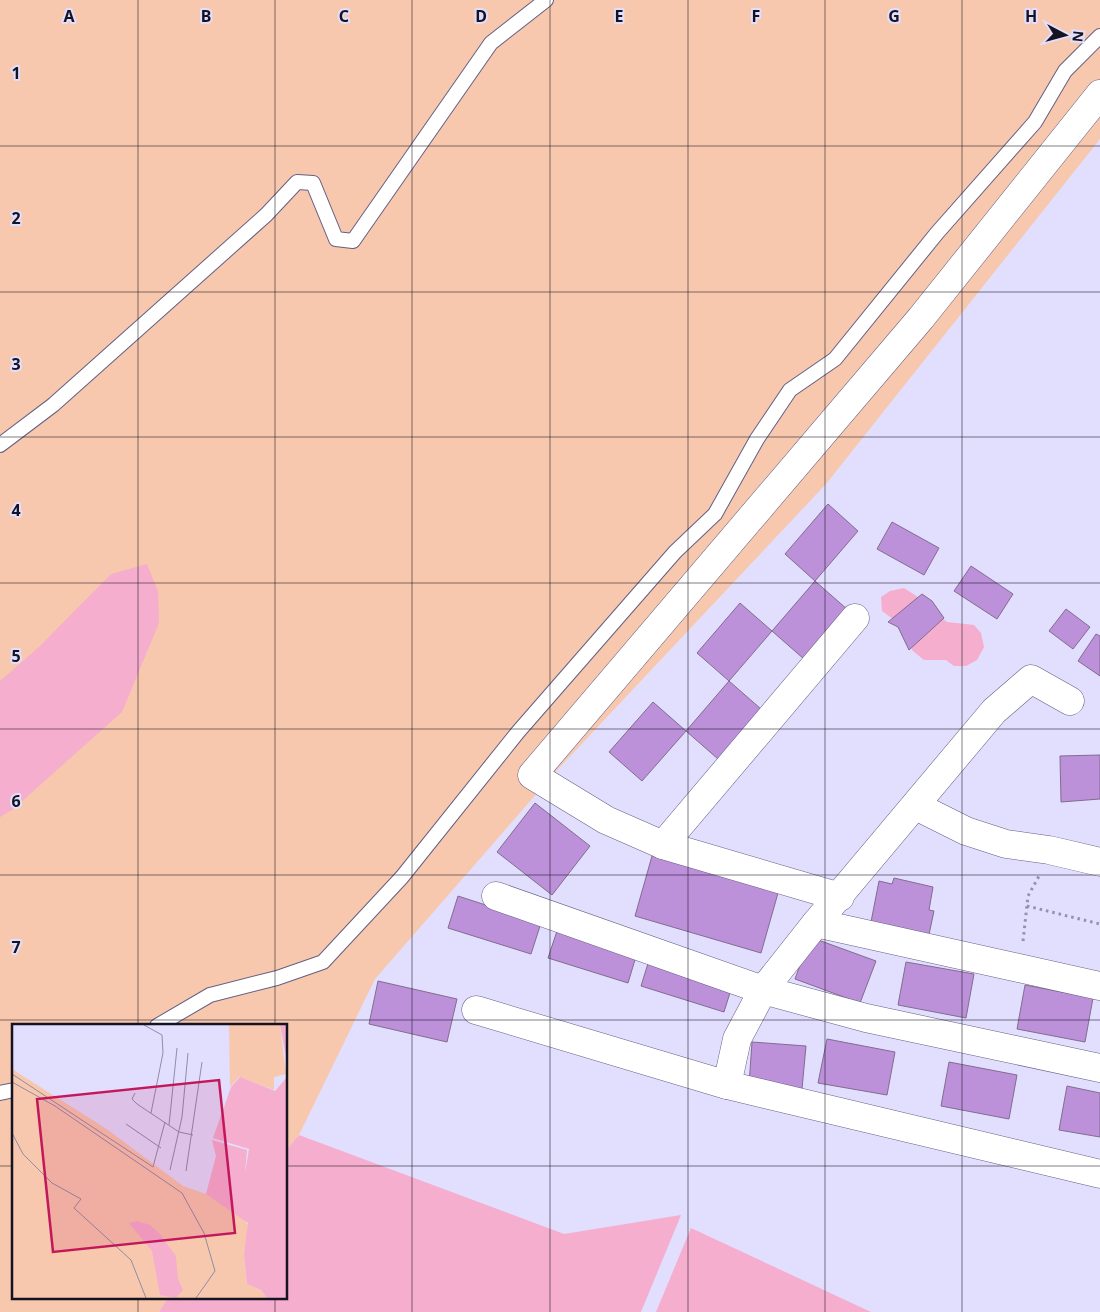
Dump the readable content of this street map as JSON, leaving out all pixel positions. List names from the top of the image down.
{
  "north": "right",
  "grid": {
    "columns": [
      "A",
      "B",
      "C",
      "D",
      "E",
      "F",
      "G",
      "H"
    ],
    "rows": [
      "1",
      "2",
      "3",
      "4",
      "5",
      "6",
      "7"
    ]
  }
}
